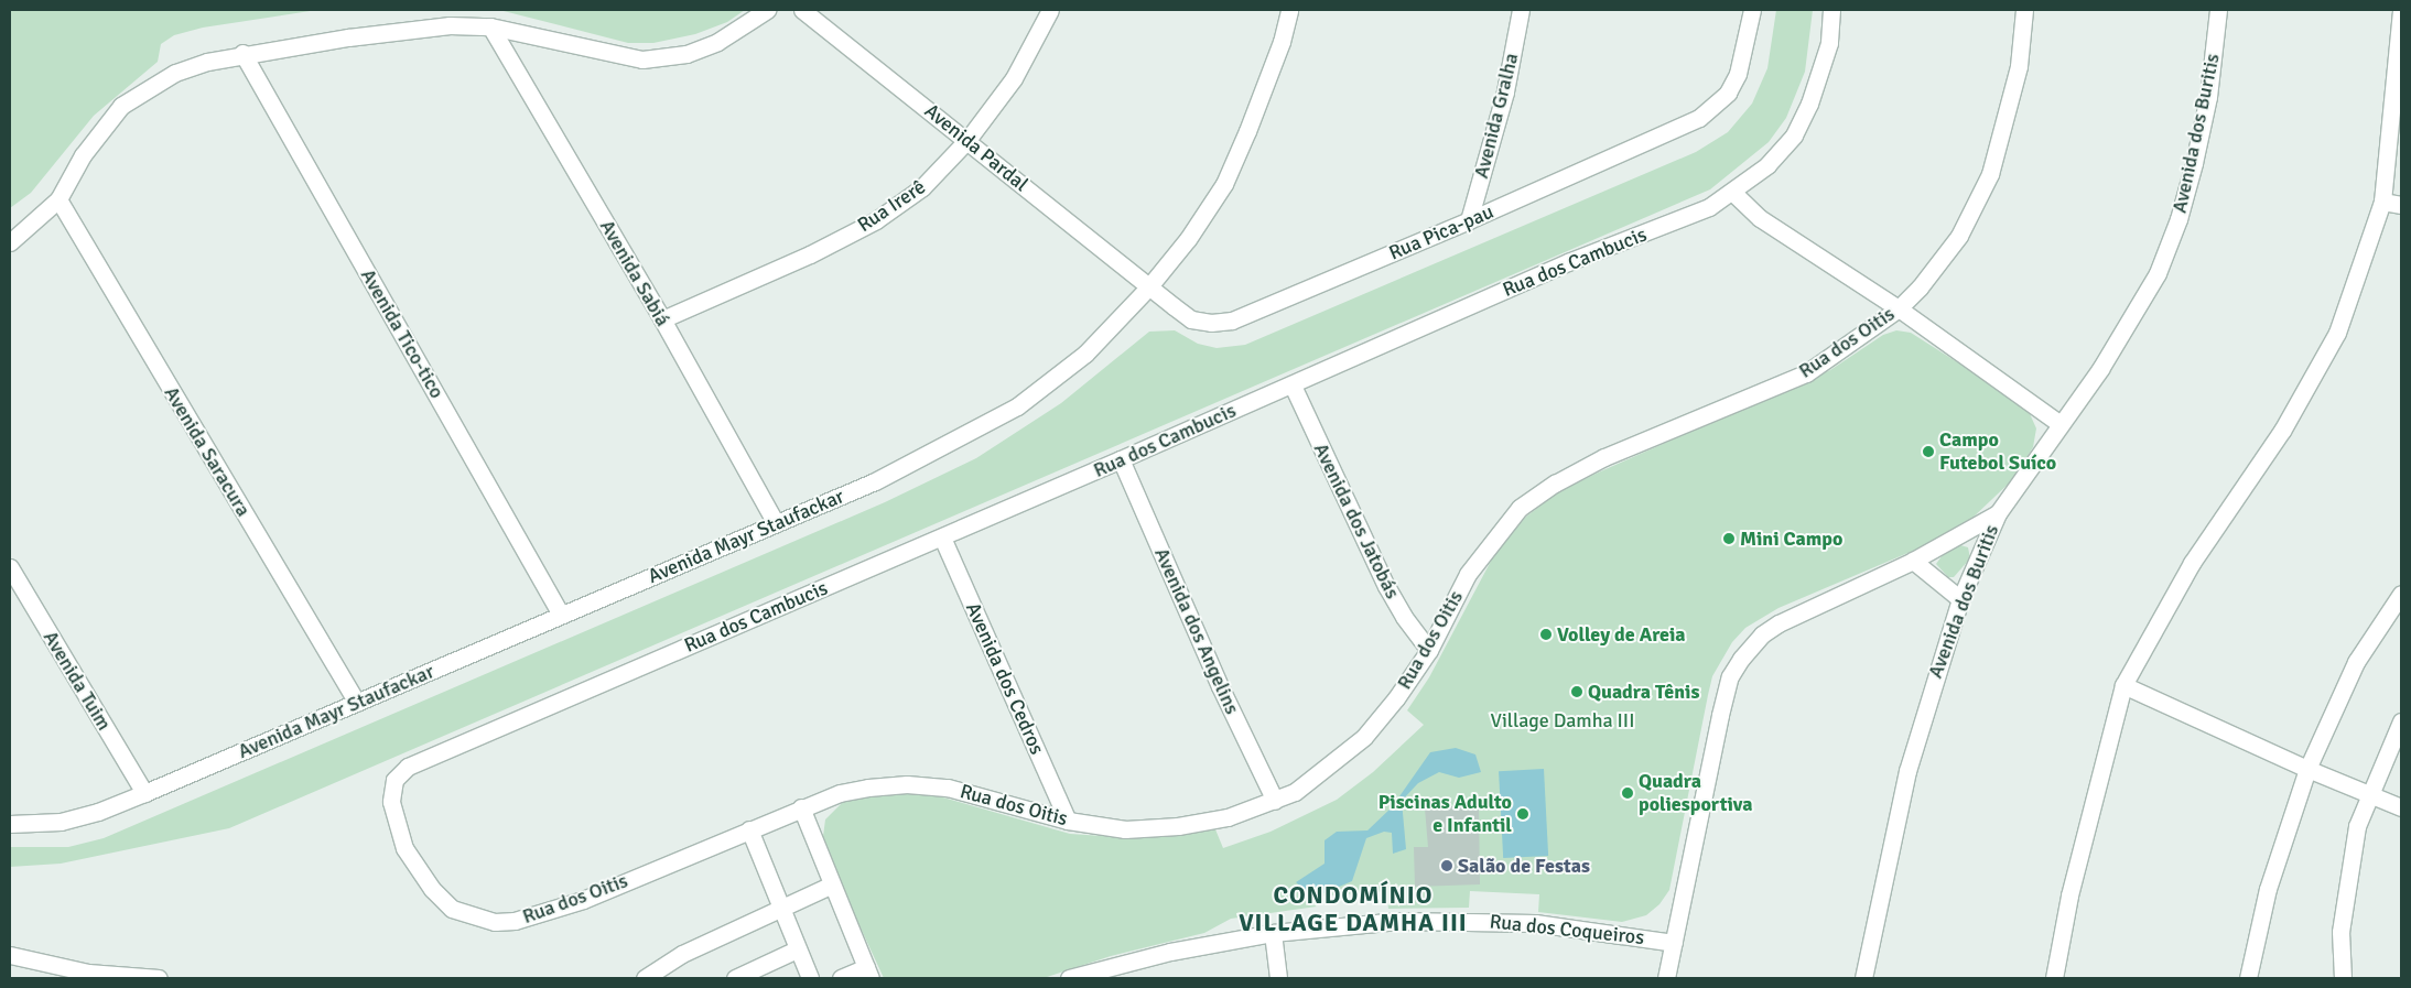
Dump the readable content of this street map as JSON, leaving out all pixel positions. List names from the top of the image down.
{
  "streets": {
    "street": [
      "Avenida Gralha",
      "Avenida dos Buritis",
      "Avenida Pardal",
      "Rua Irerê",
      "Rua Pica-pau",
      "Rua dos Cambucis",
      "Avenida Sabiá",
      "Avenida Tico-tico",
      "Rua dos Oitis",
      "Avenida Saracura",
      "Avenida dos Jatobás",
      "Avenida Mayr Staufackar",
      "Avenida dos Angelins",
      "Avenida dos Cedros",
      "Avenida Tuim",
      "Rua dos Coqueiros"
    ]
  },
  "crossings": [
    ["Avenida Gralha", "Rua Pica-pau"],
    ["Avenida Pardal", "Rua Irerê"],
    ["Avenida Pardal", "Rua Pica-pau"],
    ["Avenida Pardal", "Avenida Mayr Staufackar"],
    ["Rua Irerê", "Avenida Sabiá"],
    ["Rua Pica-pau", "Avenida Mayr Staufackar"],
    ["Rua dos Cambucis", "Rua dos Oitis"],
    ["Rua dos Cambucis", "Avenida dos Jatobás"],
    ["Rua dos Cambucis", "Avenida dos Angelins"],
    ["Rua dos Cambucis", "Avenida dos Cedros"],
    ["Avenida Sabiá", "Avenida Mayr Staufackar"],
    ["Avenida Tico-tico", "Avenida Mayr Staufackar"],
    ["Rua dos Oitis", "Avenida dos Jatobás"],
    ["Rua dos Oitis", "Avenida dos Angelins"],
    ["Rua dos Oitis", "Avenida dos Cedros"],
    ["Avenida Saracura", "Avenida Mayr Staufackar"],
    ["Avenida Mayr Staufackar", "Avenida Tuim"]
  ],
  "districts": ["CONDOMÍNIO VILLAGE DAMHA III"],
  "parks": ["Village Damha III"],
  "places": [
    "Campo Futebol Suíco",
    "Mini Campo",
    "Volley de Areia",
    "Quadra Tênis",
    "Quadra poliesportiva",
    "Piscinas Adulto e Infantil",
    "Salão de Festas"
  ]
}
